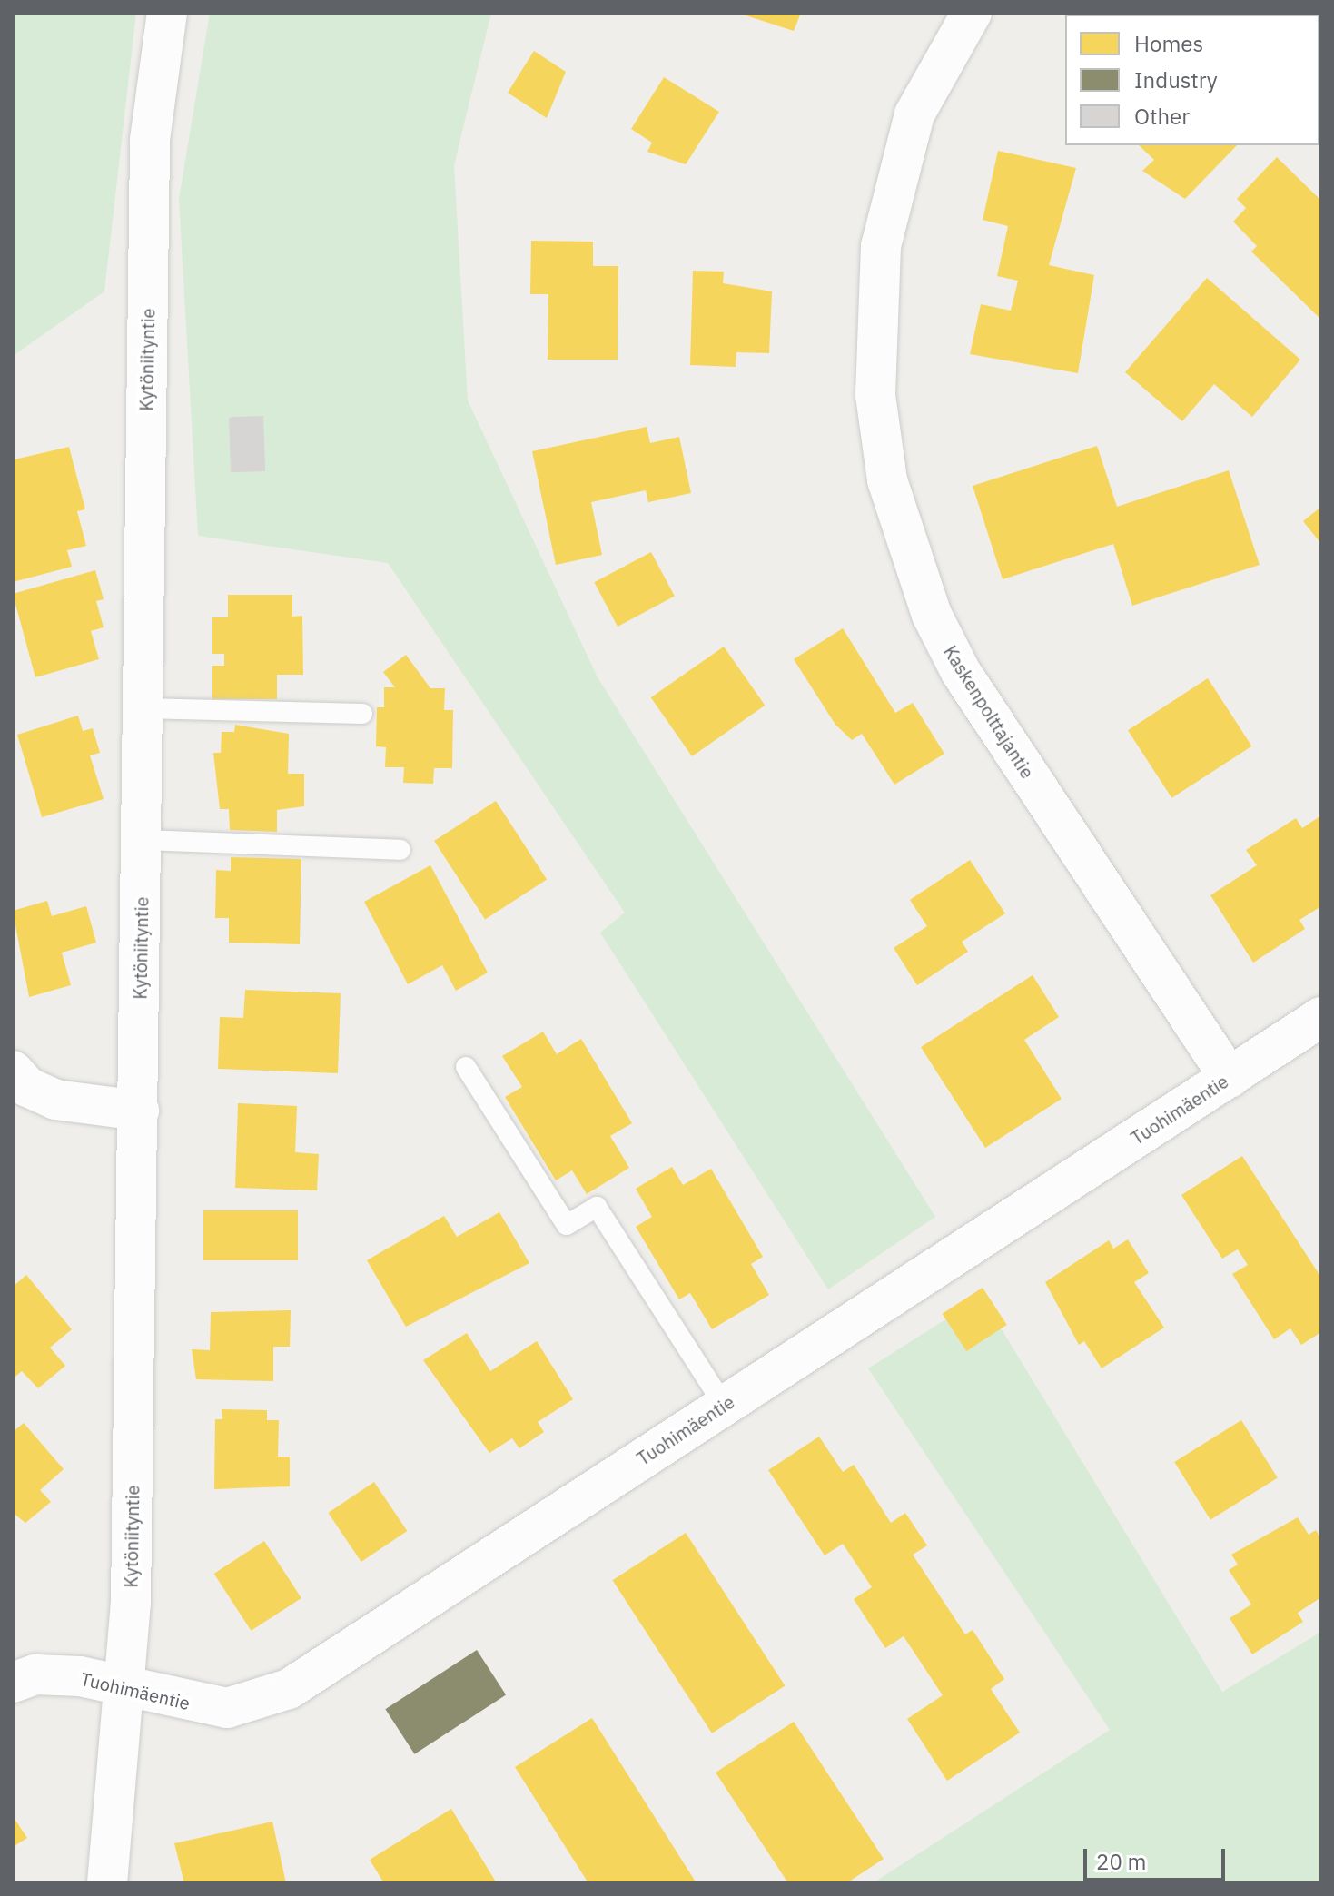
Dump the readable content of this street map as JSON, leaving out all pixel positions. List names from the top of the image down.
{
  "streets": {
    "street": ["Kytöniityntie", "Kaskenpolttajantie", "Tuohimäentie"]
  },
  "crossings": [
    ["Kytöniityntie", "Tuohimäentie"],
    ["Kaskenpolttajantie", "Tuohimäentie"]
  ],
  "legend": ["Homes", "Industry", "Other"],
  "scale_bar": "20 m"
}
